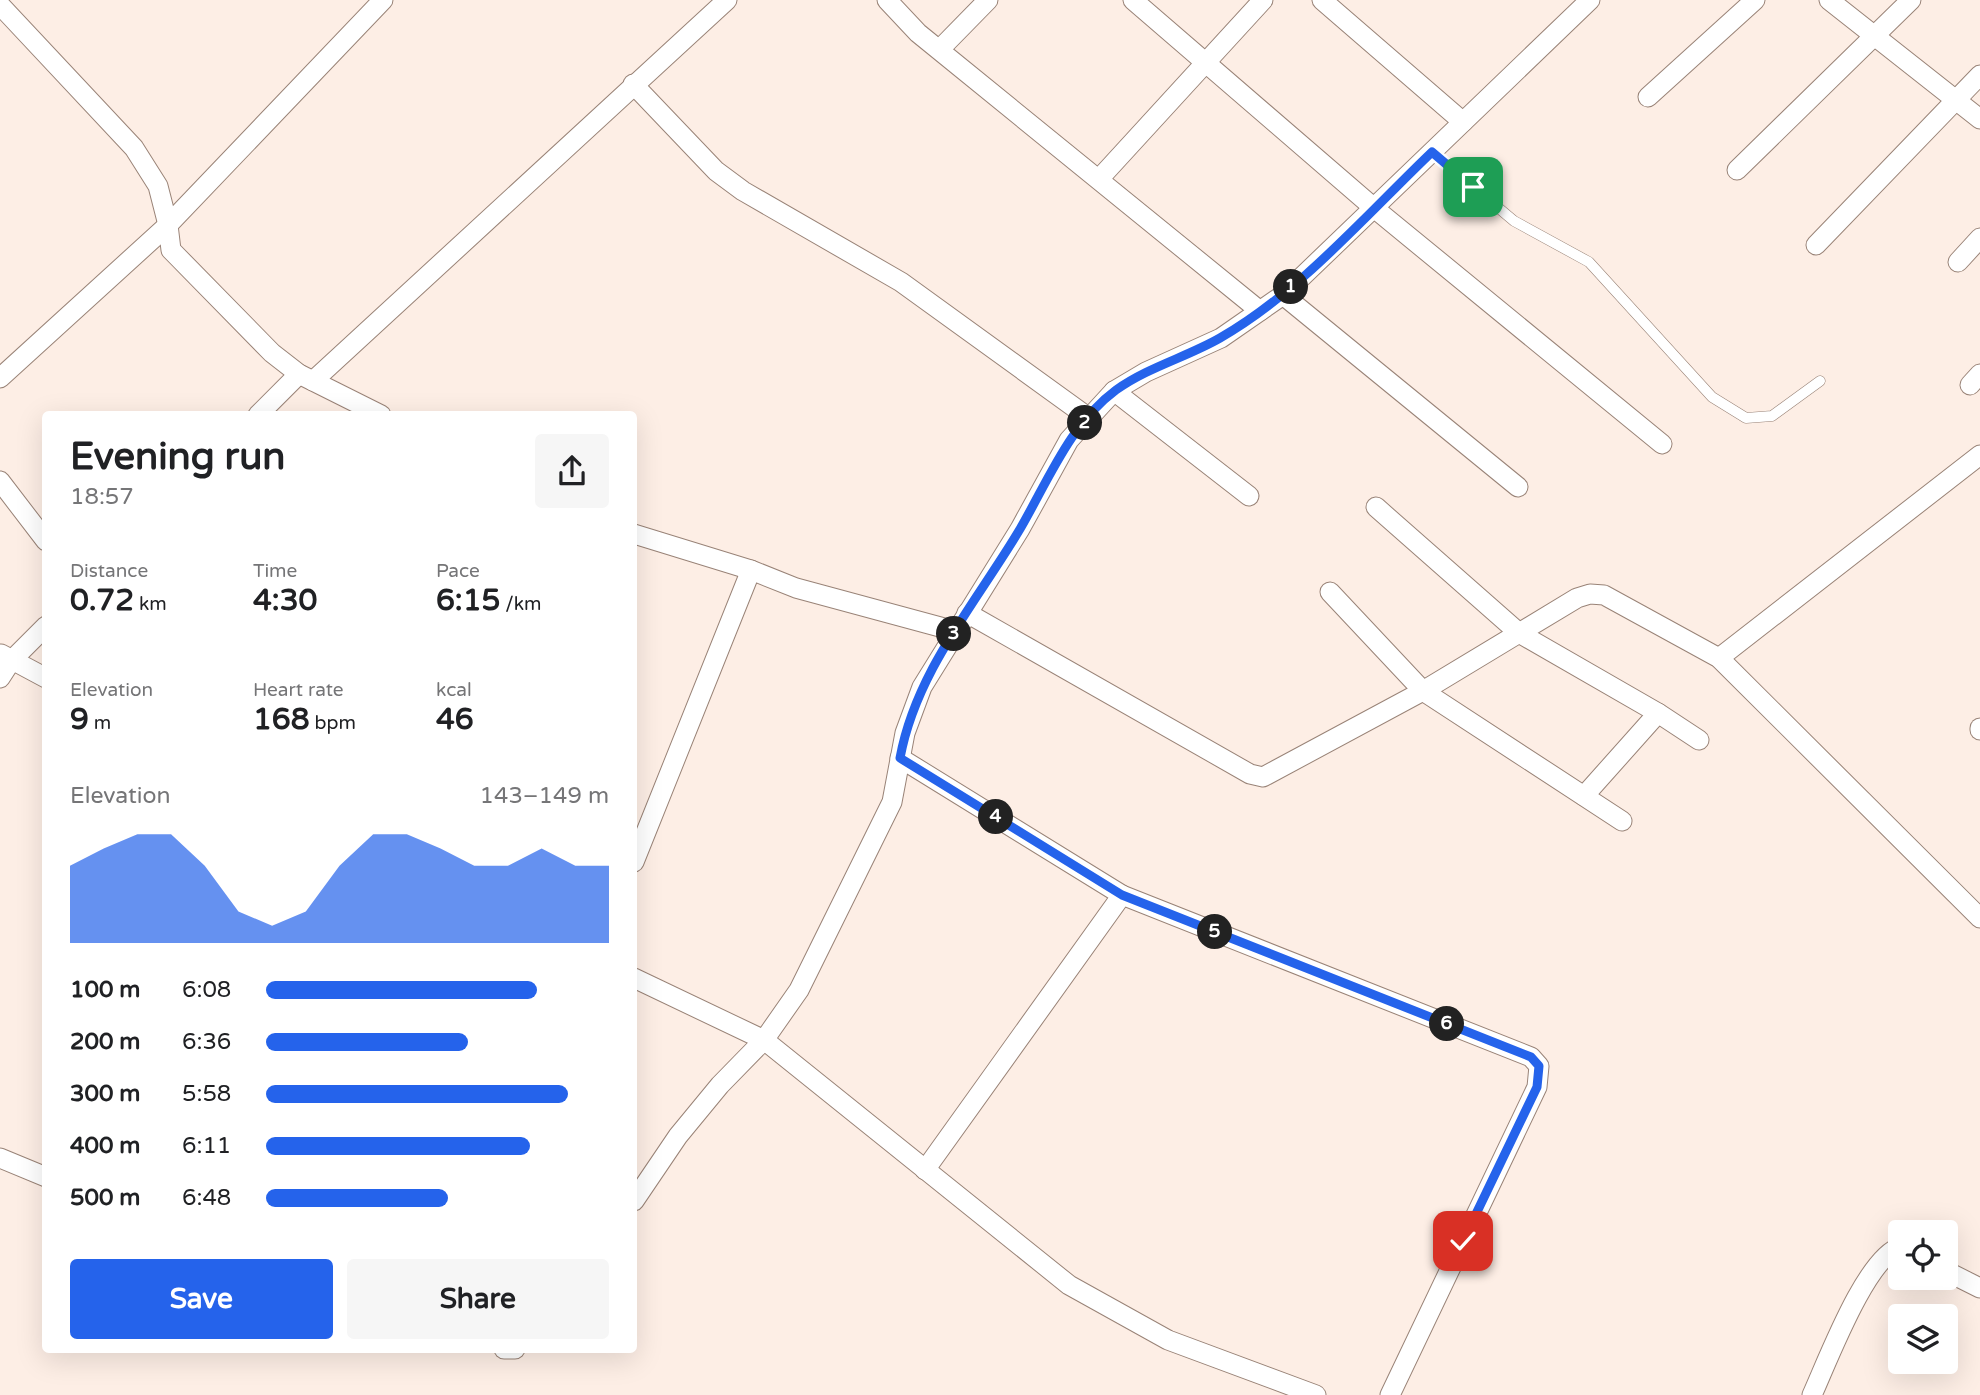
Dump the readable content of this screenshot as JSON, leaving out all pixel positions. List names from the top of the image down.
{
  "page": {
    "pins": [
      "1",
      "2",
      "3",
      "4",
      "5",
      "6"
    ],
    "heading": ["Evening run", "18:57"],
    "stats": [
      ["Distance", "0.72 km"],
      ["Time", "4:30"],
      ["Pace", "6:15 /km"],
      ["Elevation", "9 m"],
      ["Heart rate", "168 bpm"],
      ["kcal", "46"]
    ],
    "chart": ["Elevation", "143–149 m"],
    "list": [
      {
        "name": "100 m",
        "note": "6:08"
      },
      {
        "name": "200 m",
        "note": "6:36"
      },
      {
        "name": "300 m",
        "note": "5:58"
      },
      {
        "name": "400 m",
        "note": "6:11"
      },
      {
        "name": "500 m",
        "note": "6:48"
      }
    ],
    "buttons": ["Save", "Share"]
  }
}
